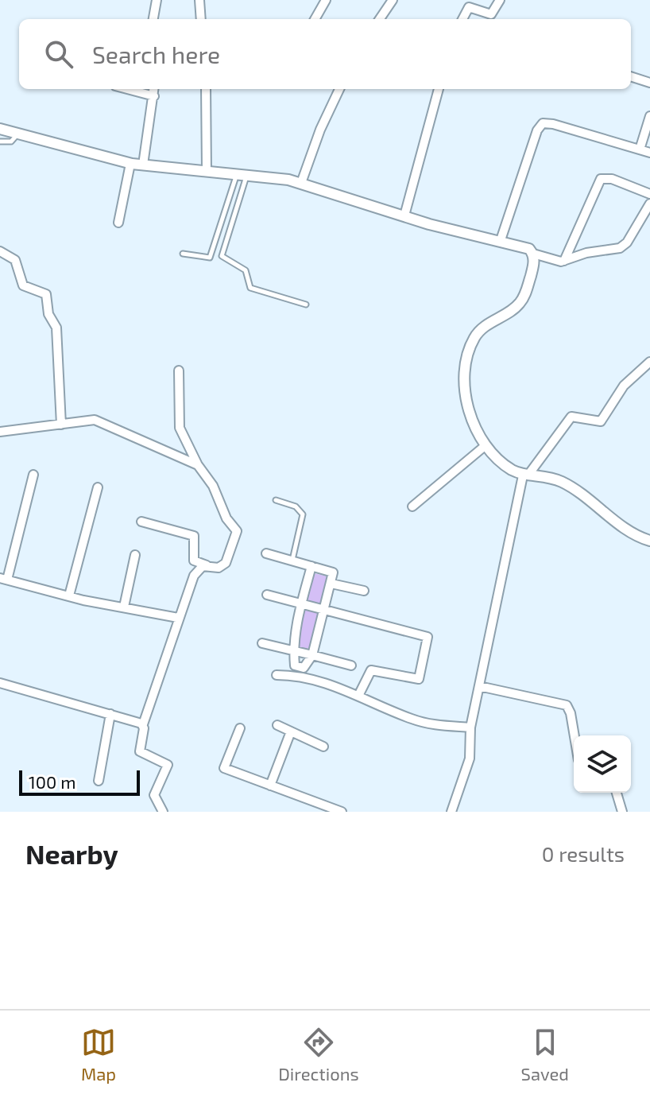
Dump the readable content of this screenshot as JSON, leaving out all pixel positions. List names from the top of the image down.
{
  "scale_bar": "100 m",
  "page": {
    "search": "Search here",
    "scale": "100 m",
    "heading": ["Nearby", "0 results"],
    "nav": ["Map", "Directions", "Saved"]
  }
}
